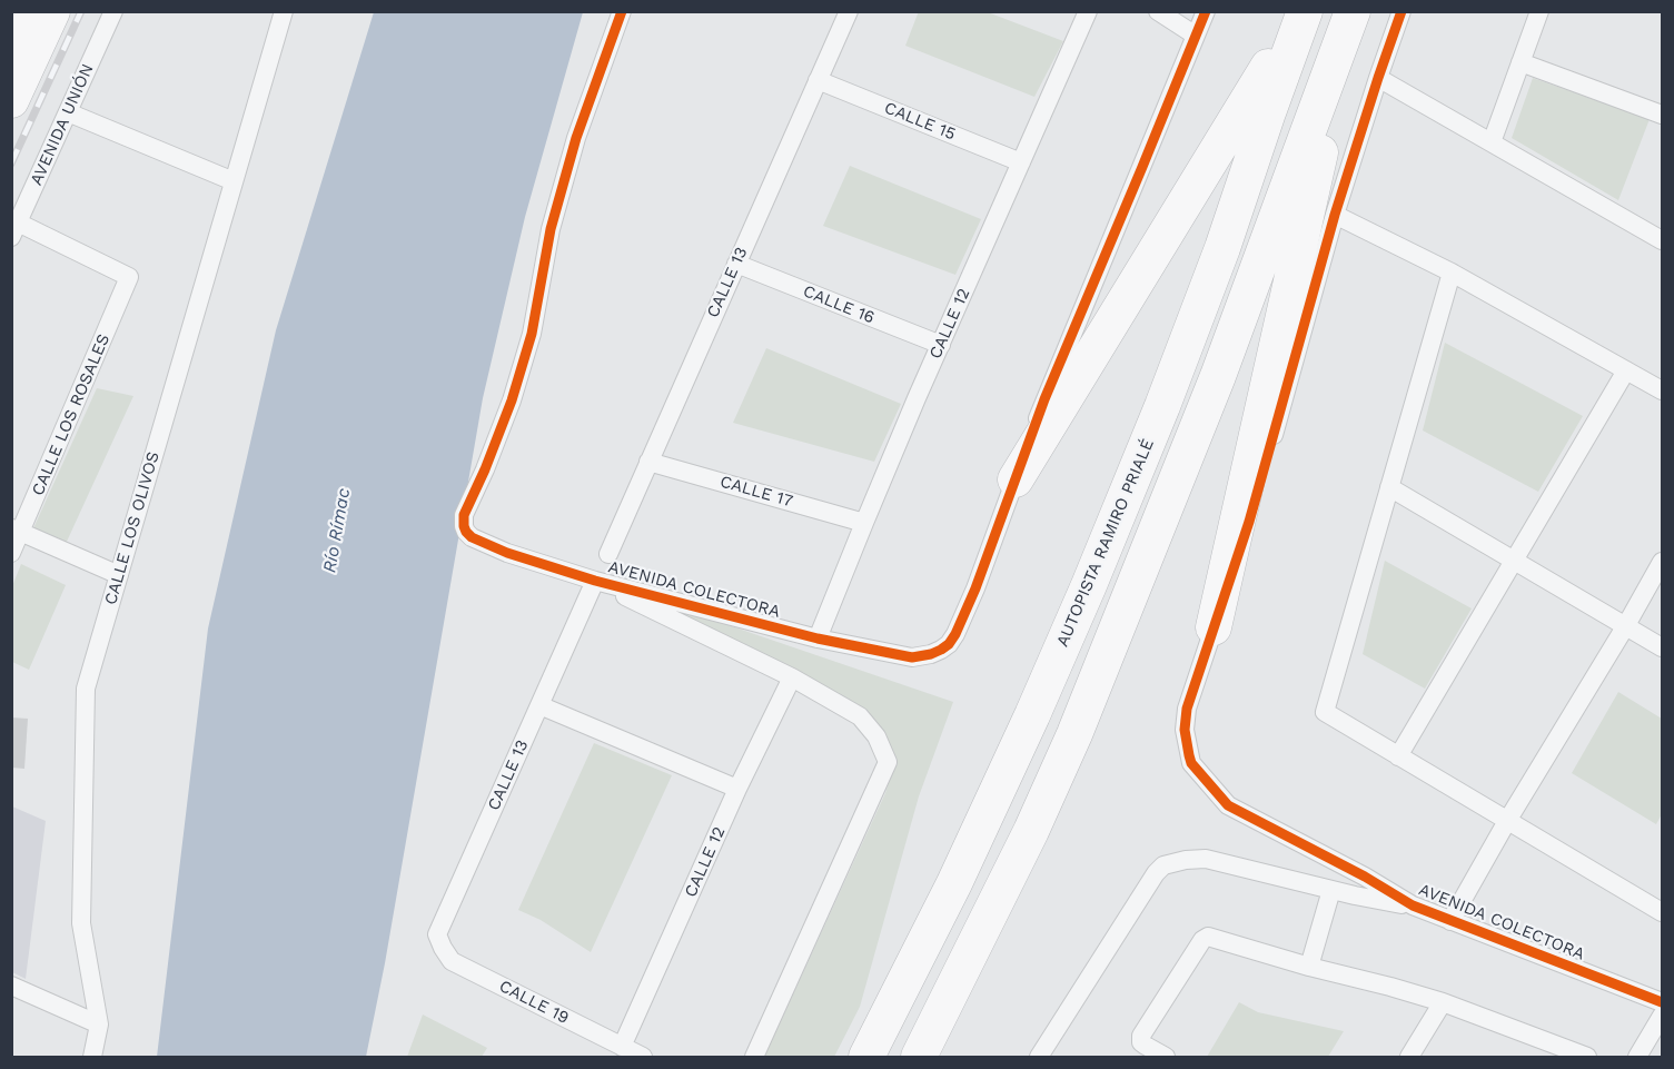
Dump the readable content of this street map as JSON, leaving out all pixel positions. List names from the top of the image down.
{
  "streets": {
    "highway": ["AUTOPISTA RAMIRO PRIALÉ"],
    "street": [
      "CALLE 15",
      "AVENIDA UNIÓN",
      "CALLE 13",
      "CALLE 16",
      "CALLE 12",
      "CALLE LOS ROSALES",
      "CALLE 17",
      "CALLE LOS OLIVOS",
      "AVENIDA COLECTORA",
      "CALLE 19"
    ]
  },
  "crossings": [
    ["CALLE 15", "CALLE 13"],
    ["CALLE 15", "CALLE 12"],
    ["AVENIDA UNIÓN", "CALLE LOS ROSALES"],
    ["CALLE 13", "CALLE 16"],
    ["CALLE 13", "CALLE 17"],
    ["CALLE 13", "AVENIDA COLECTORA"],
    ["CALLE 13", "CALLE 19"],
    ["CALLE 16", "CALLE 12"],
    ["CALLE 12", "CALLE 17"],
    ["CALLE 12", "AVENIDA COLECTORA"],
    ["CALLE 12", "CALLE 19"]
  ],
  "water": ["Río Rímac"]
}
